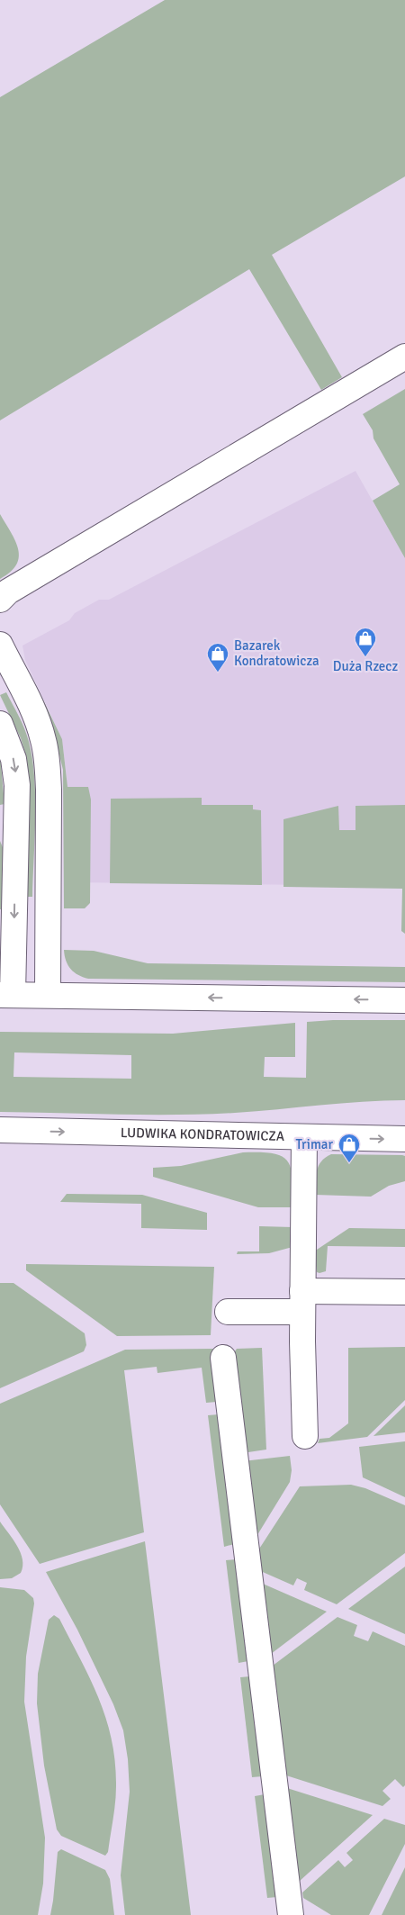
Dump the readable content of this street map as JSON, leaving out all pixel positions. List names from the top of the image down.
{
  "streets": {
    "street": ["LUDWIKA KONDRATOWICZA"]
  },
  "places": {
    "shop": ["Duża Rzecz", "Bazarek Kondratowicza", "Trimar"]
  }
}
